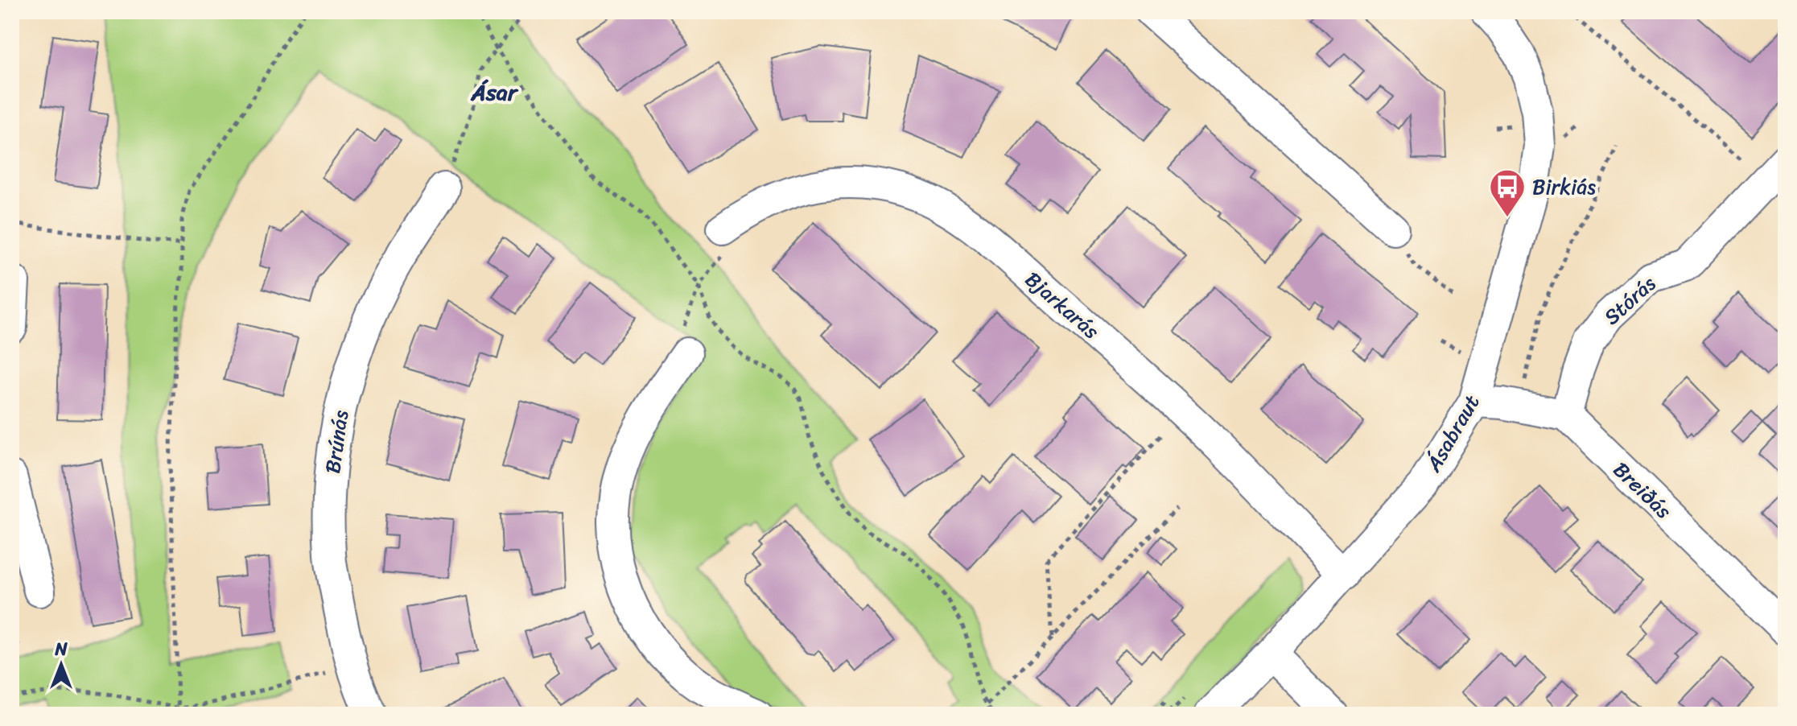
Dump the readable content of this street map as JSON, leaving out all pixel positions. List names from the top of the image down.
{
  "streets": {
    "street": [
      "Stórás",
      "Bjarkarás",
      "Ásabraut",
      "Brúnás",
      "Breiðás"
    ]
  },
  "crossings": [
    ["Stórás", "Breiðás"],
    ["Bjarkarás", "Ásabraut"]
  ],
  "districts": ["Ásar"],
  "places": {
    "bus stop": ["Birkiás"]
  },
  "north": "top"
}
